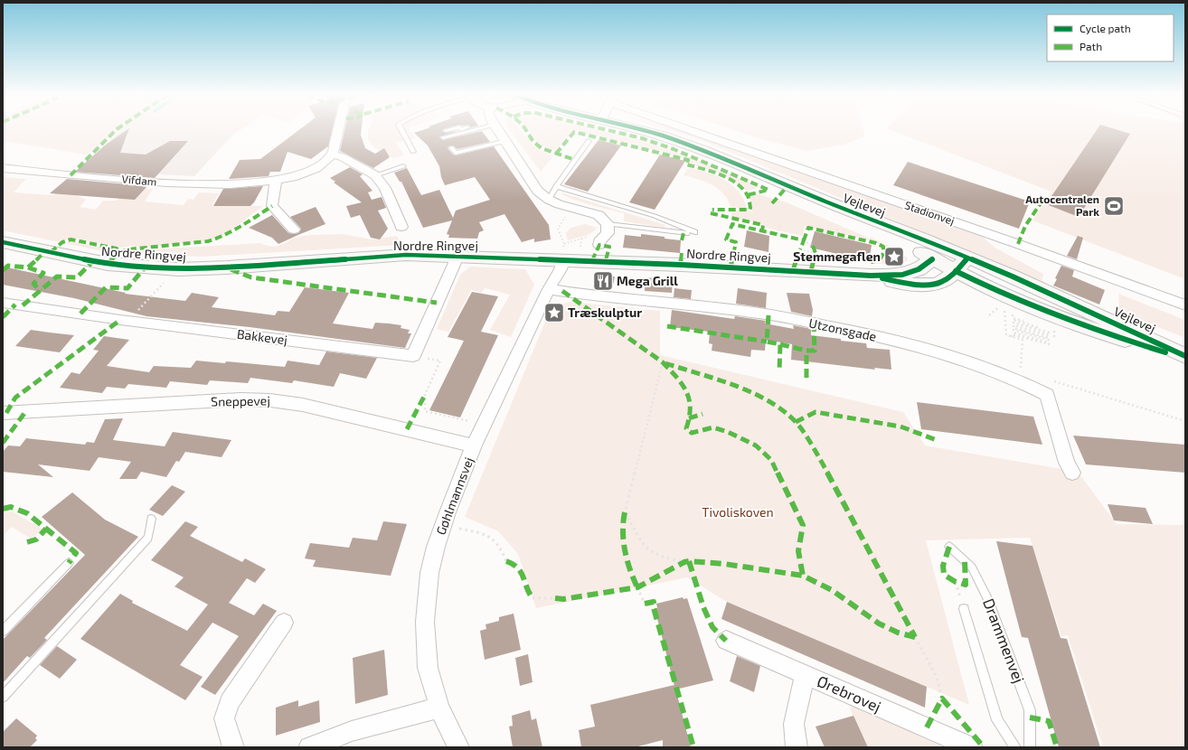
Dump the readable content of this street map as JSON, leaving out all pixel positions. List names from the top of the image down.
{
  "streets": {
    "main road": ["Vejlevej", "Nordre Ringvej"],
    "street": [
      "Vifdam",
      "Stadionvej",
      "Utzonsgade",
      "Bakkevej",
      "Sneppevej",
      "Gøhlmannsvej",
      "Ørebrovej"
    ],
    "lane": ["Drammenvej"]
  },
  "crossings": [
    ["Vejlevej", "Nordre Ringvej"],
    ["Nordre Ringvej", "Bakkevej"],
    ["Nordre Ringvej", "Gøhlmannsvej"],
    ["Utzonsgade", "Gøhlmannsvej"],
    ["Sneppevej", "Gøhlmannsvej"]
  ],
  "parks": ["Tivoliskoven"],
  "places": {
    "sports": ["Autocentralen Park"],
    "place": ["Stemmegaflen", "Træskulptur"],
    "restaurant": ["Mega Grill"]
  },
  "legend": ["Cycle path", "Path"]
}
